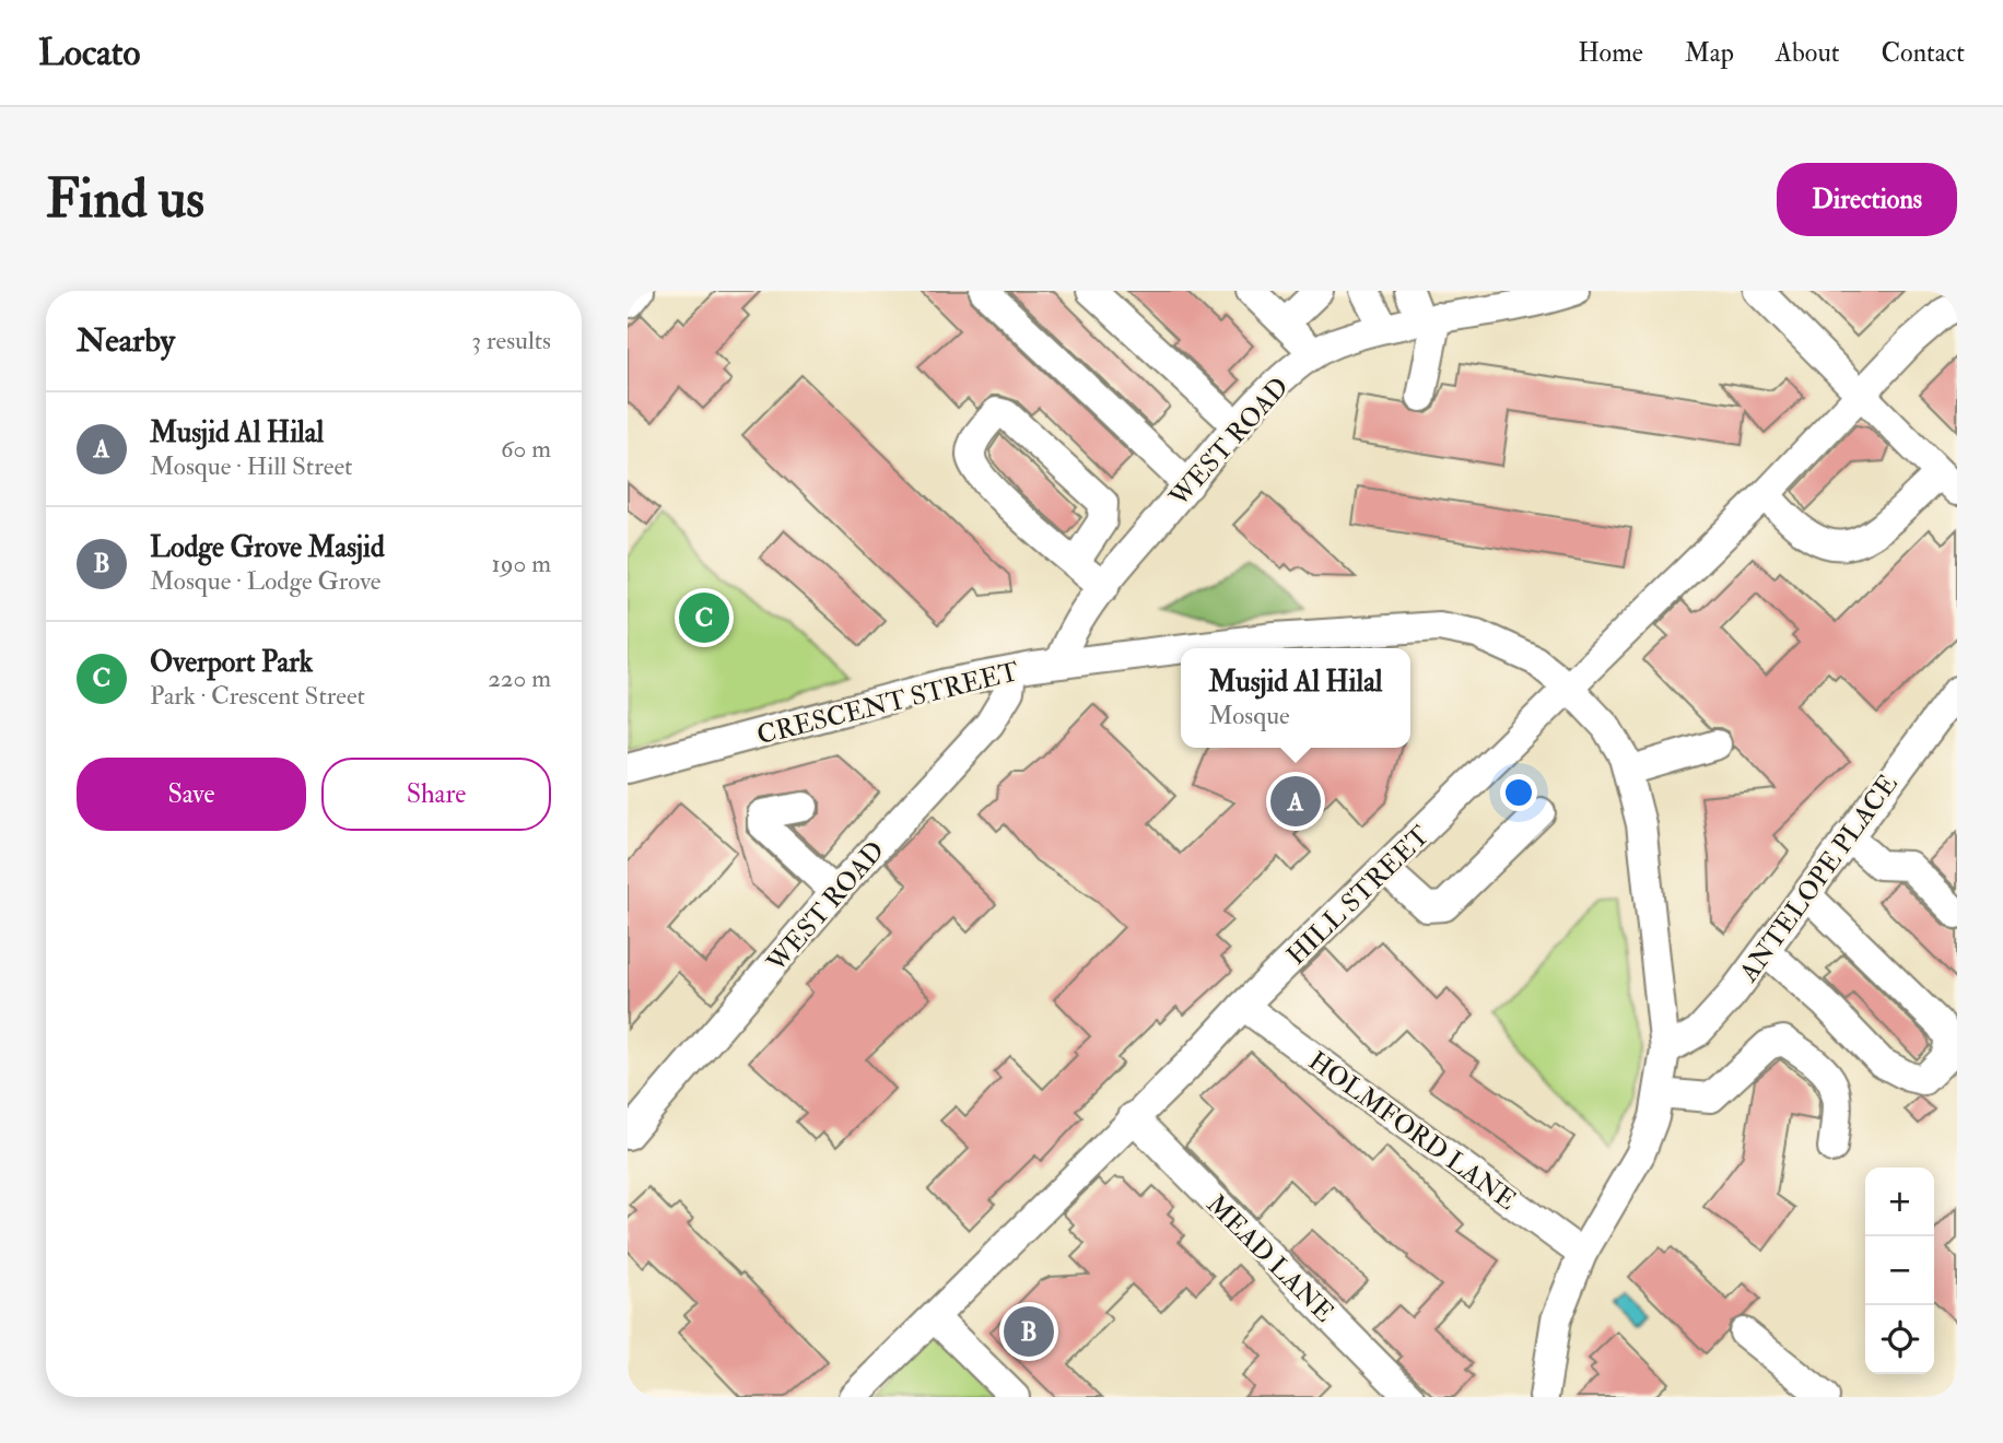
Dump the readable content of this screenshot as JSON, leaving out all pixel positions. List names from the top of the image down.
{
  "streets": {
    "street": [
      "WEST ROAD",
      "CRESCENT STREET",
      "ANTELOPE PLACE",
      "HILL STREET",
      "HOLMFORD LANE",
      "MEAD LANE"
    ]
  },
  "crossings": [
    ["WEST ROAD", "CRESCENT STREET"],
    ["CRESCENT STREET", "ANTELOPE PLACE"],
    ["CRESCENT STREET", "HILL STREET"],
    ["CRESCENT STREET", "HOLMFORD LANE"],
    ["HILL STREET", "HOLMFORD LANE"],
    ["HILL STREET", "MEAD LANE"]
  ],
  "page": {
    "header": "Locato",
    "nav": [
      "Home",
      "Map",
      "About",
      "Contact"
    ],
    "buttons": [
      "Directions",
      ["Save", "Share"]
    ],
    "title": "Find us",
    "heading": ["Nearby", "3 results"],
    "list": [
      {
        "mark": "A",
        "name": "Musjid Al Hilal",
        "note": "Mosque · Hill Street",
        "value": "60 m"
      },
      {
        "mark": "B",
        "name": "Lodge Grove Masjid",
        "note": "Mosque · Lodge Grove",
        "value": "190 m"
      },
      {
        "mark": "C",
        "name": "Overport Park",
        "note": "Park · Crescent Street",
        "value": "220 m"
      }
    ],
    "pins": ["C", "A", "B"],
    "popup": ["Musjid Al Hilal", "Mosque"],
    "map_buttons": ["+", "−"]
  }
}
